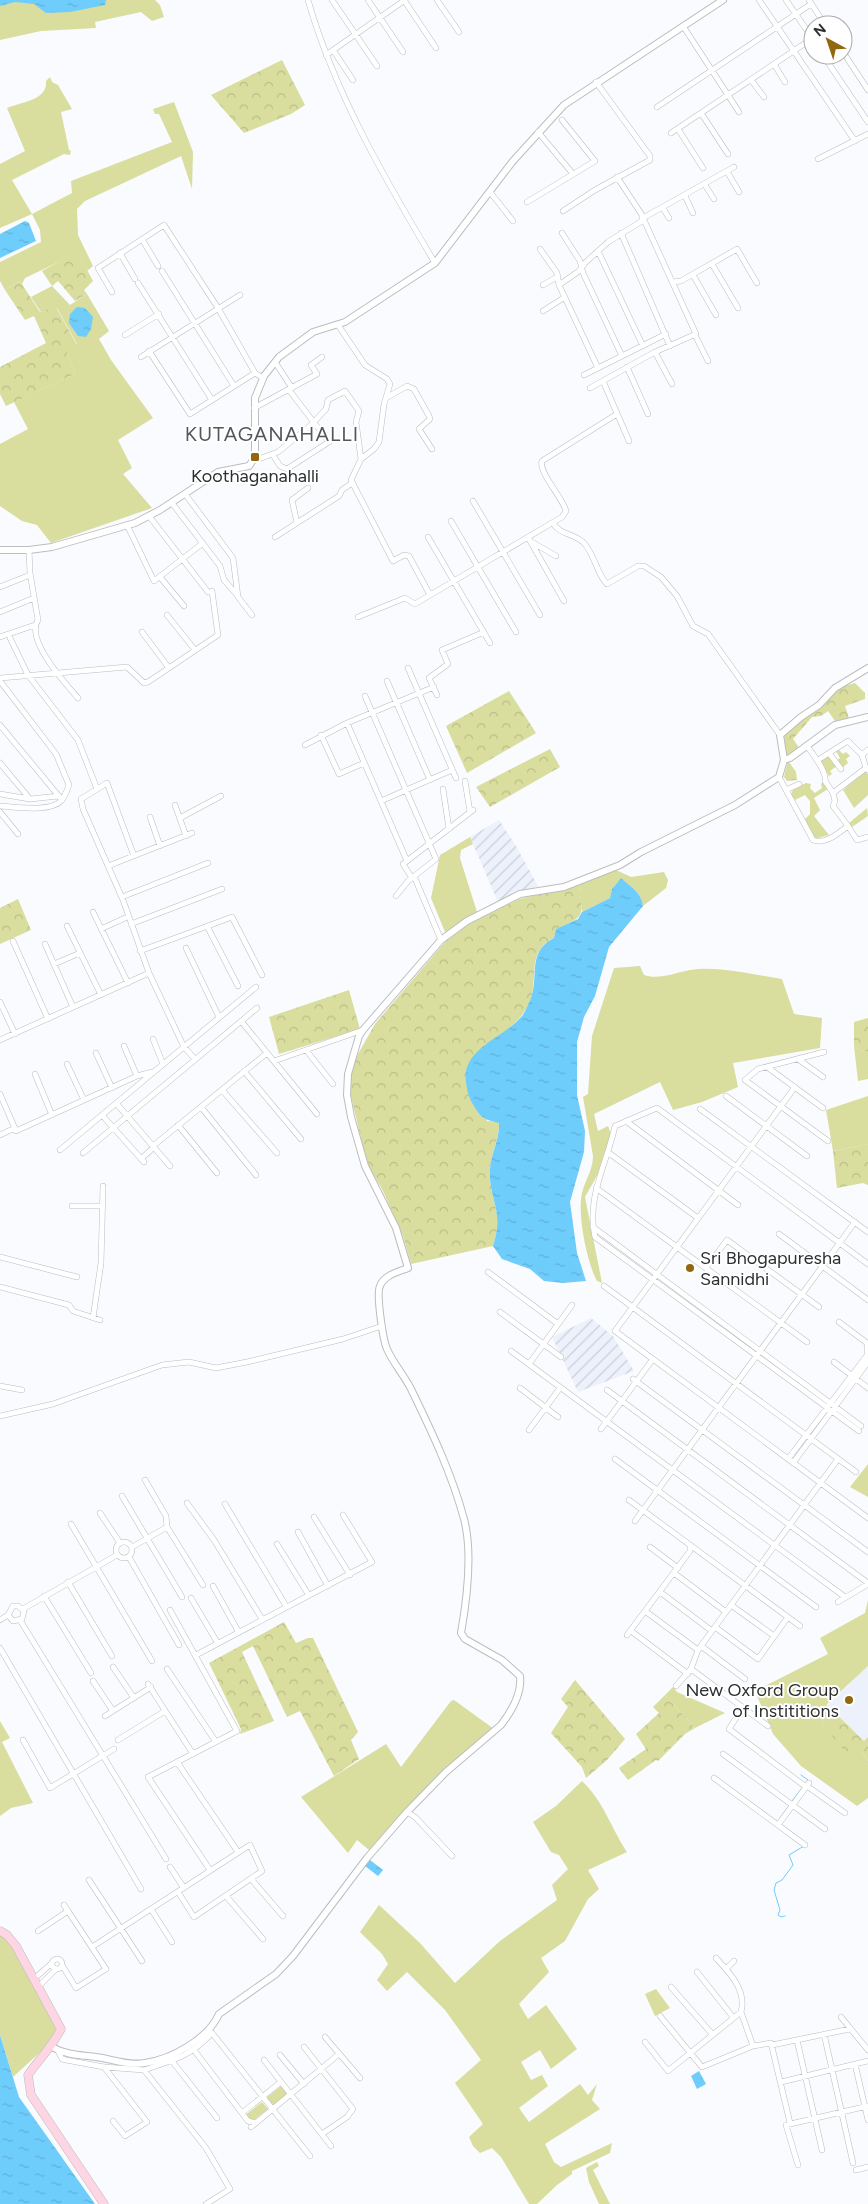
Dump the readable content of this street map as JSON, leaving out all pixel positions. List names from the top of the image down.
{
  "districts": ["KUTAGANAHALLI"],
  "places": {
    "transit": ["Koothaganahalli"],
    "other": ["Sri Bhogapuresha Sannidhi", "New Oxford Group of Instititions"]
  },
  "north": "top left"
}
